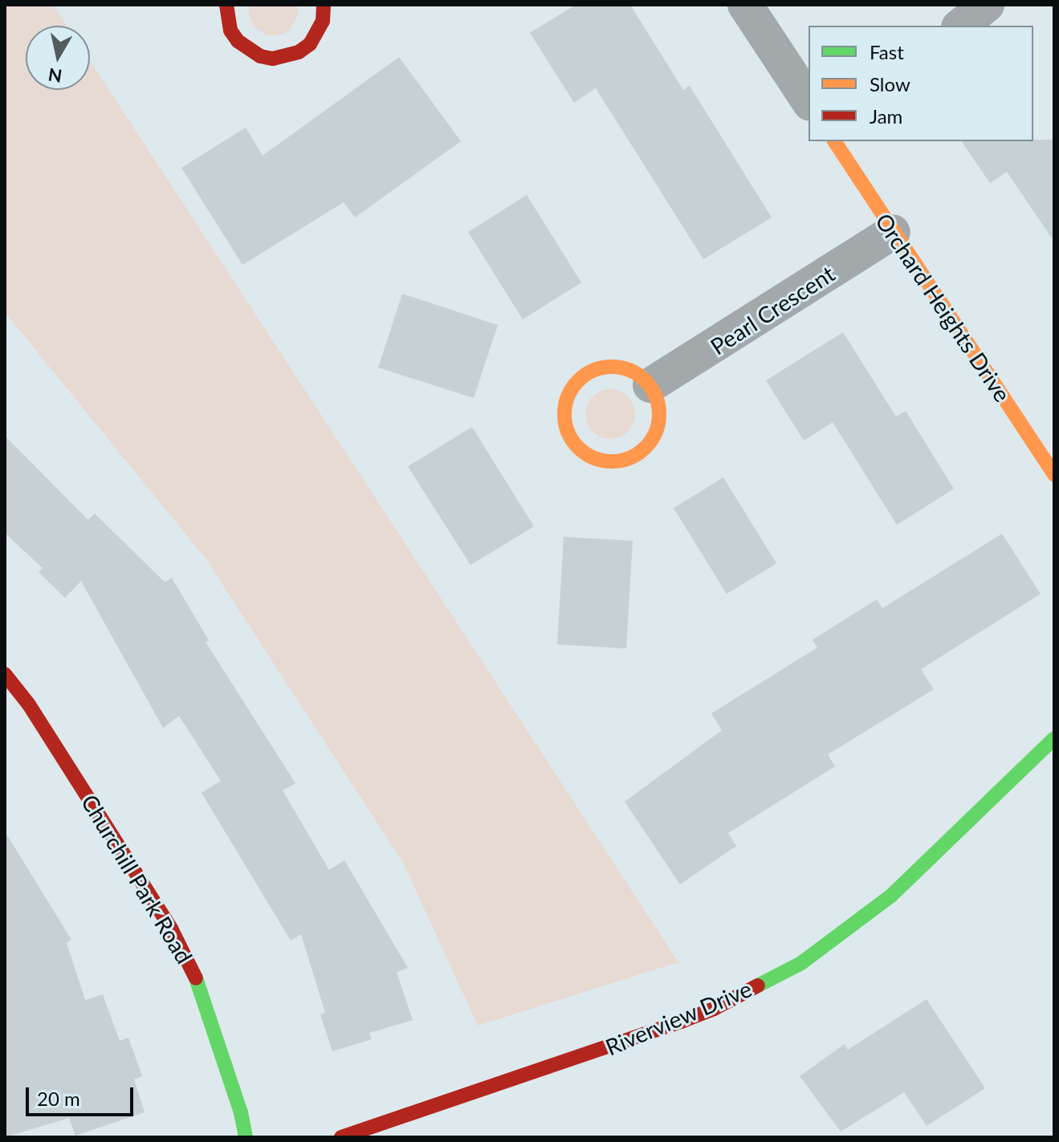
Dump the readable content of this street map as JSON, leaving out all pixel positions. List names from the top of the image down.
{
  "streets": {
    "street": [
      "Orchard Heights Drive",
      "Pearl Crescent",
      "Churchill Park Road",
      "Riverview Drive"
    ]
  },
  "crossings": [
    ["Orchard Heights Drive", "Pearl Crescent"]
  ],
  "legend": ["Fast", "Slow", "Jam"],
  "scale_bar": "20 m",
  "north": "bottom"
}
